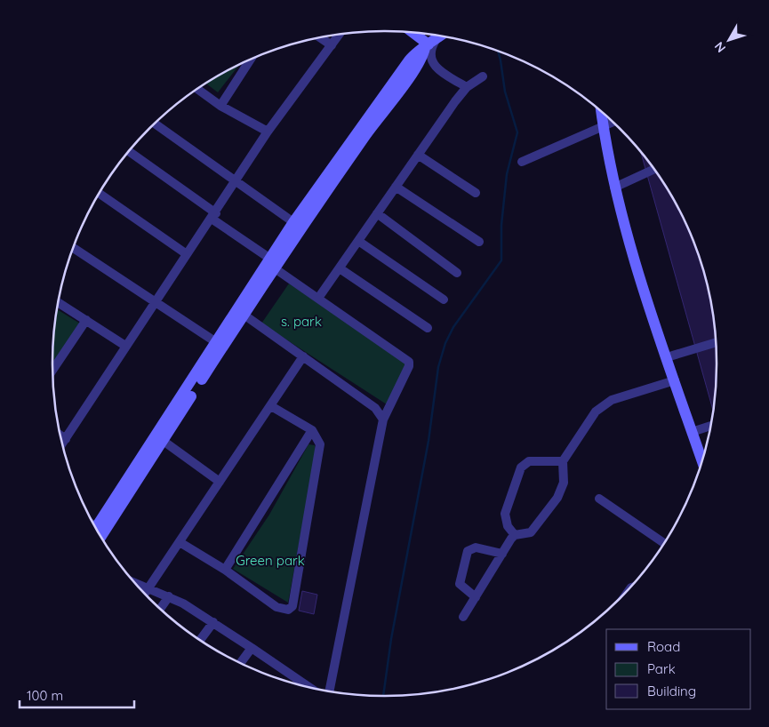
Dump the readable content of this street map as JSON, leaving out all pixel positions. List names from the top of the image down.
{
  "parks": ["s. park", "Green park"],
  "legend": ["Road", "Park", "Building"],
  "scale_bar": "100 m",
  "north": "bottom left"
}
